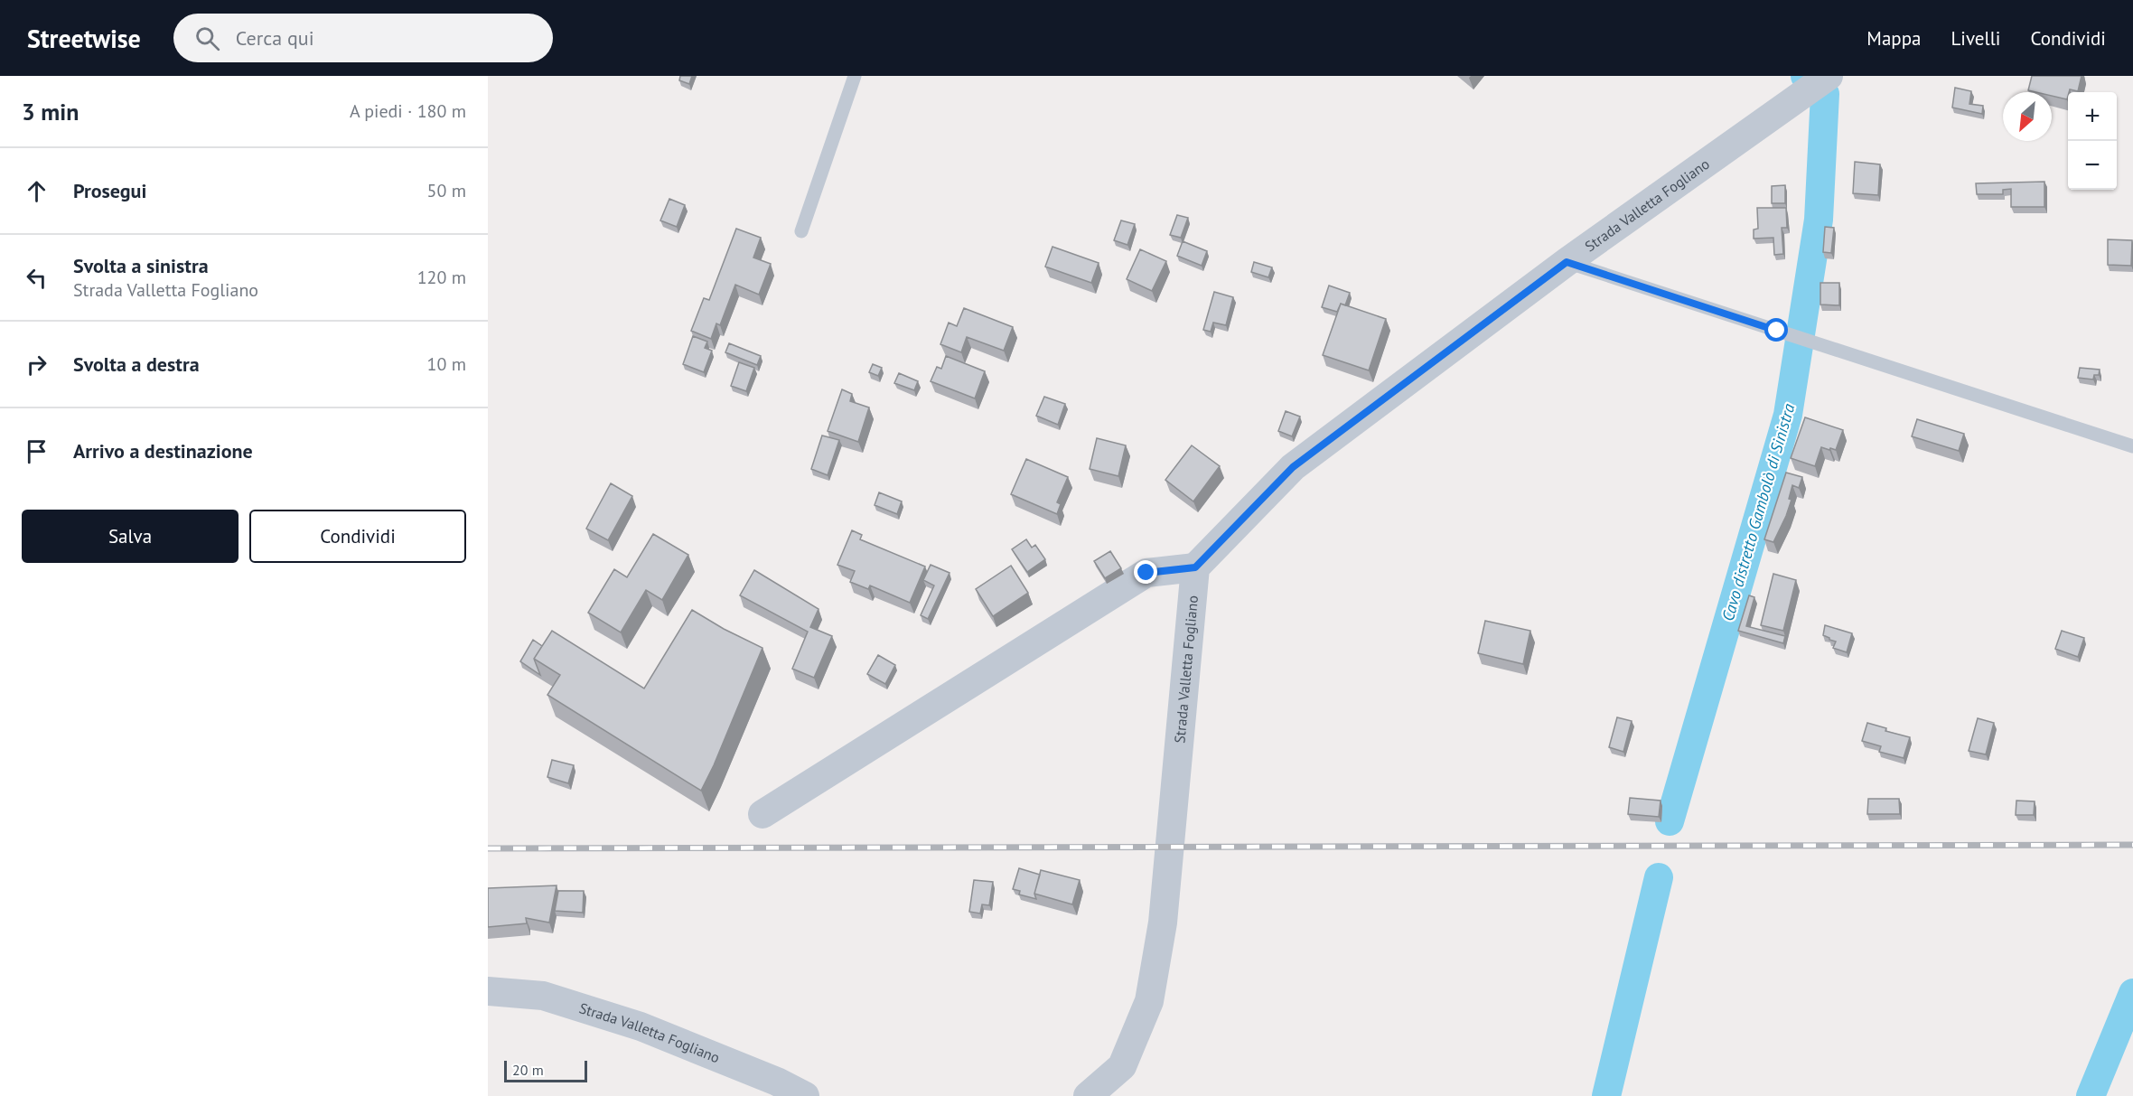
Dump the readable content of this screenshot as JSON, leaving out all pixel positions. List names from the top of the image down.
{
  "streets": {
    "street": ["Strada Valletta Fogliano"]
  },
  "water": ["Cavo distretto Gambolò di Sinistra"],
  "scale_bar": "20 m",
  "north": "bottom left",
  "page": {
    "header": "Streetwise",
    "search": "Cerca qui",
    "nav": ["Mappa", "Livelli", "Condividi"],
    "heading": ["3 min", "A piedi · 180 m"],
    "map_buttons": ["+", "−"],
    "list": [
      ["Prosegui", "50 m"],
      ["Svolta a sinistra", "Strada Valletta Fogliano", "120 m"],
      ["Svolta a destra", "10 m"],
      "Arrivo a destinazione"
    ],
    "buttons": ["Salva", "Condividi"],
    "scale": "20 m"
  }
}
